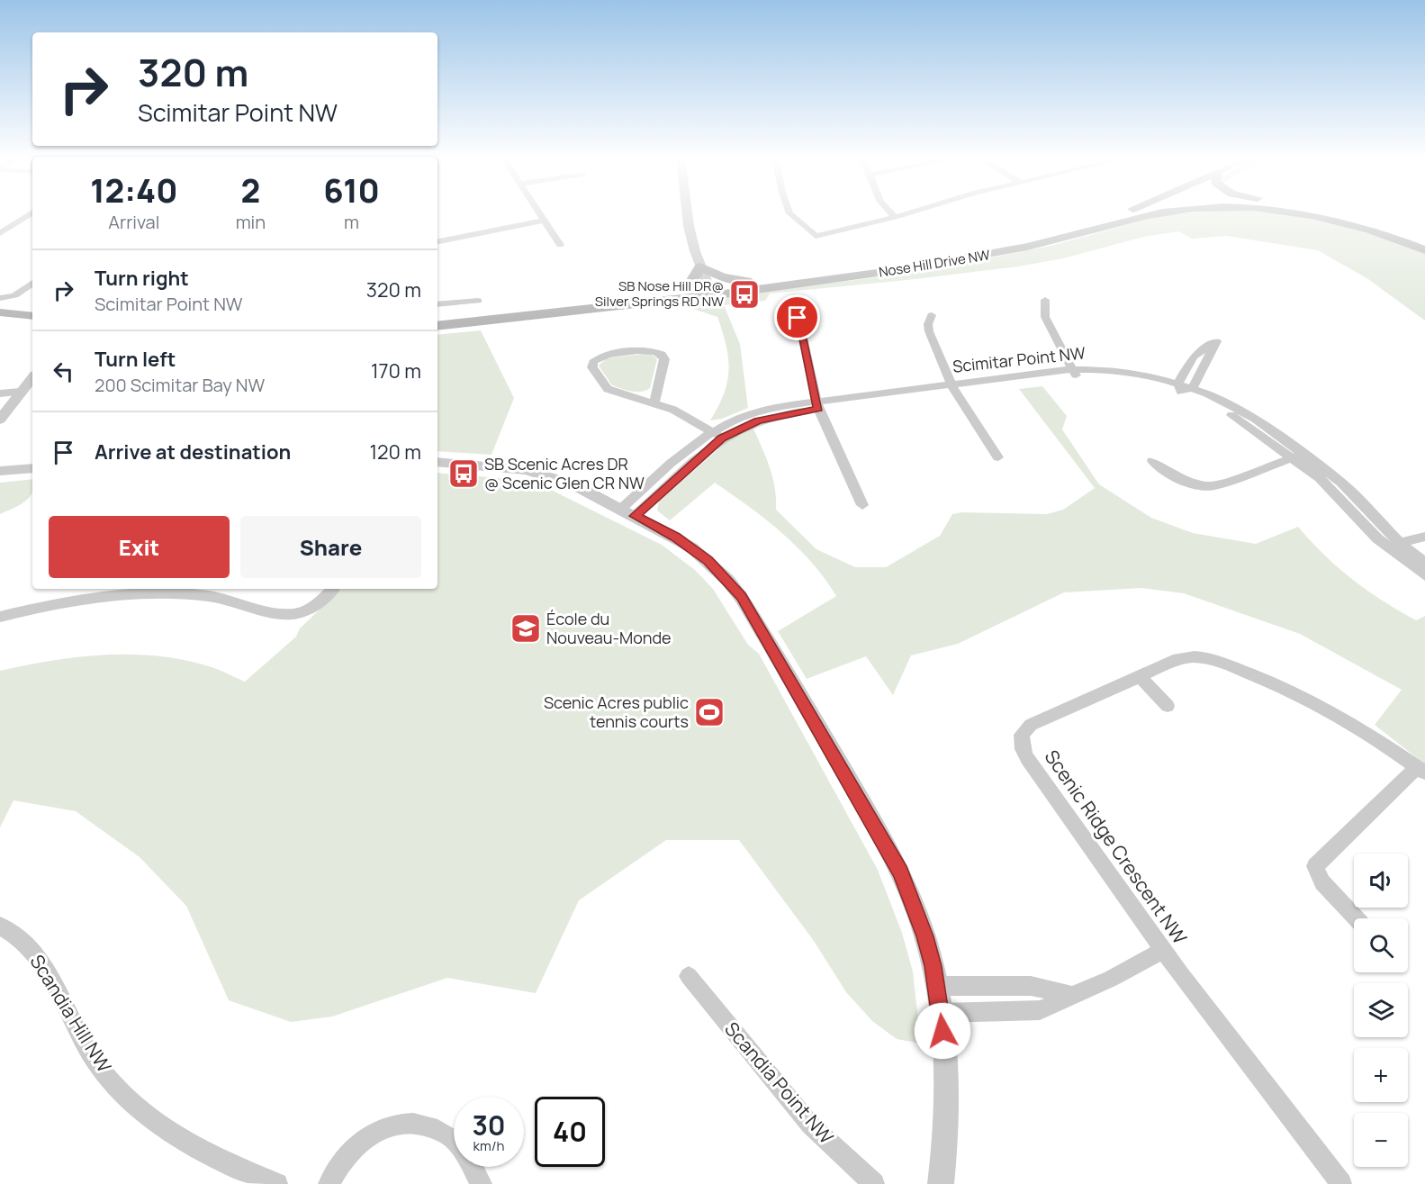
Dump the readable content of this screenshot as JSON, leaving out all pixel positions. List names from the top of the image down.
{
  "streets": {
    "main road": ["Nose Hill Drive NW"],
    "street": [
      "Scimitar Point NW",
      "Scenic Ridge Crescent NW",
      "Scandia Hill NW",
      "Scandia Point NW"
    ]
  },
  "places": {
    "bus stop": ["SB Nose Hill DR@ Silver Springs RD NW", "SB Scenic Acres DR @ Scenic Glen CR NW"],
    "school or university": ["École du Nouveau-Monde"],
    "sports": ["Scenic Acres public tennis courts"]
  },
  "page": {
    "turn": ["320 m", "Scimitar Point NW"],
    "eta": [
      "12:40",
      "Arrival",
      "2",
      "min",
      "610",
      "m"
    ],
    "list": [
      {
        "name": "Turn right",
        "note": "Scimitar Point NW",
        "value": "320 m"
      },
      {
        "name": "Turn left",
        "note": "200 Scimitar Bay NW",
        "value": "170 m"
      },
      {
        "name": "Arrive at destination",
        "value": "120 m"
      }
    ],
    "buttons": ["Exit", "Share"],
    "map_buttons": ["+", "−"],
    "speed": "30 km/h",
    "limit": "40"
  }
}
